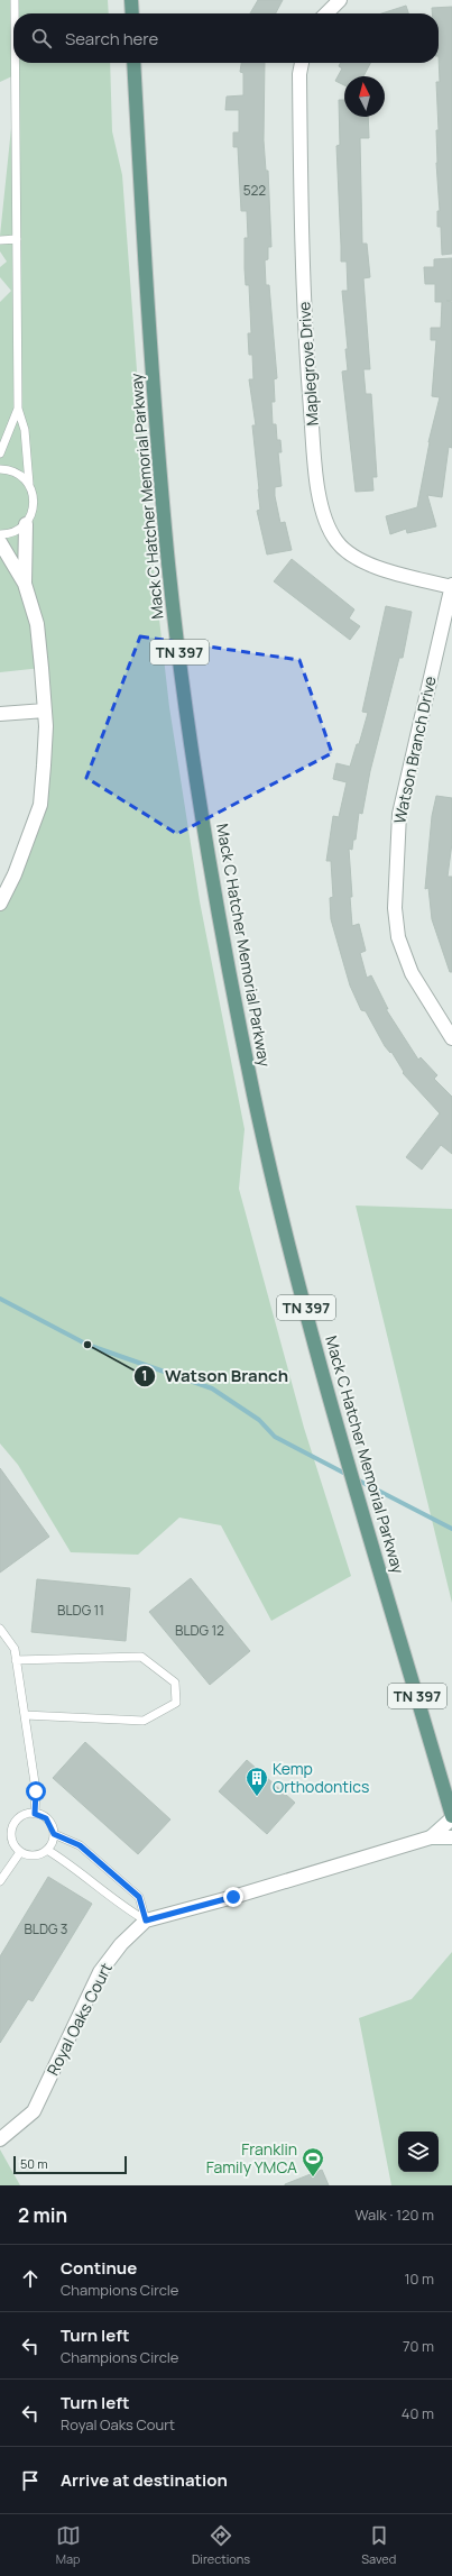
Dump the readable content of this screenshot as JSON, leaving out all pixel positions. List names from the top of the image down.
{
  "streets": {
    "main road": ["Mack C Hatcher Memorial Parkway", "TN 397"],
    "street": ["Maplegrove Drive", "Watson Branch Drive", "Royal Oaks Court"]
  },
  "crossings": [
    ["Maplegrove Drive", "Watson Branch Drive"]
  ],
  "places": {
    "other": ["Watson Branch"],
    "building": ["Kemp Orthodontics"],
    "sports": ["Franklin Family YMCA"]
  },
  "house_numbers": [
    "522",
    "BLDG 11",
    "BLDG 12",
    "BLDG 3"
  ],
  "scale_bar": "50 m",
  "north": "top",
  "page": {
    "search": "Search here",
    "scale": "50 m",
    "heading": ["2 min", "Walk · 120 m"],
    "list": [
      ["Continue", "Champions Circle", "10 m"],
      ["Turn left", "Champions Circle", "70 m"],
      ["Turn left", "Royal Oaks Court", "40 m"],
      "Arrive at destination"
    ],
    "nav": ["Map", "Directions", "Saved"]
  }
}
